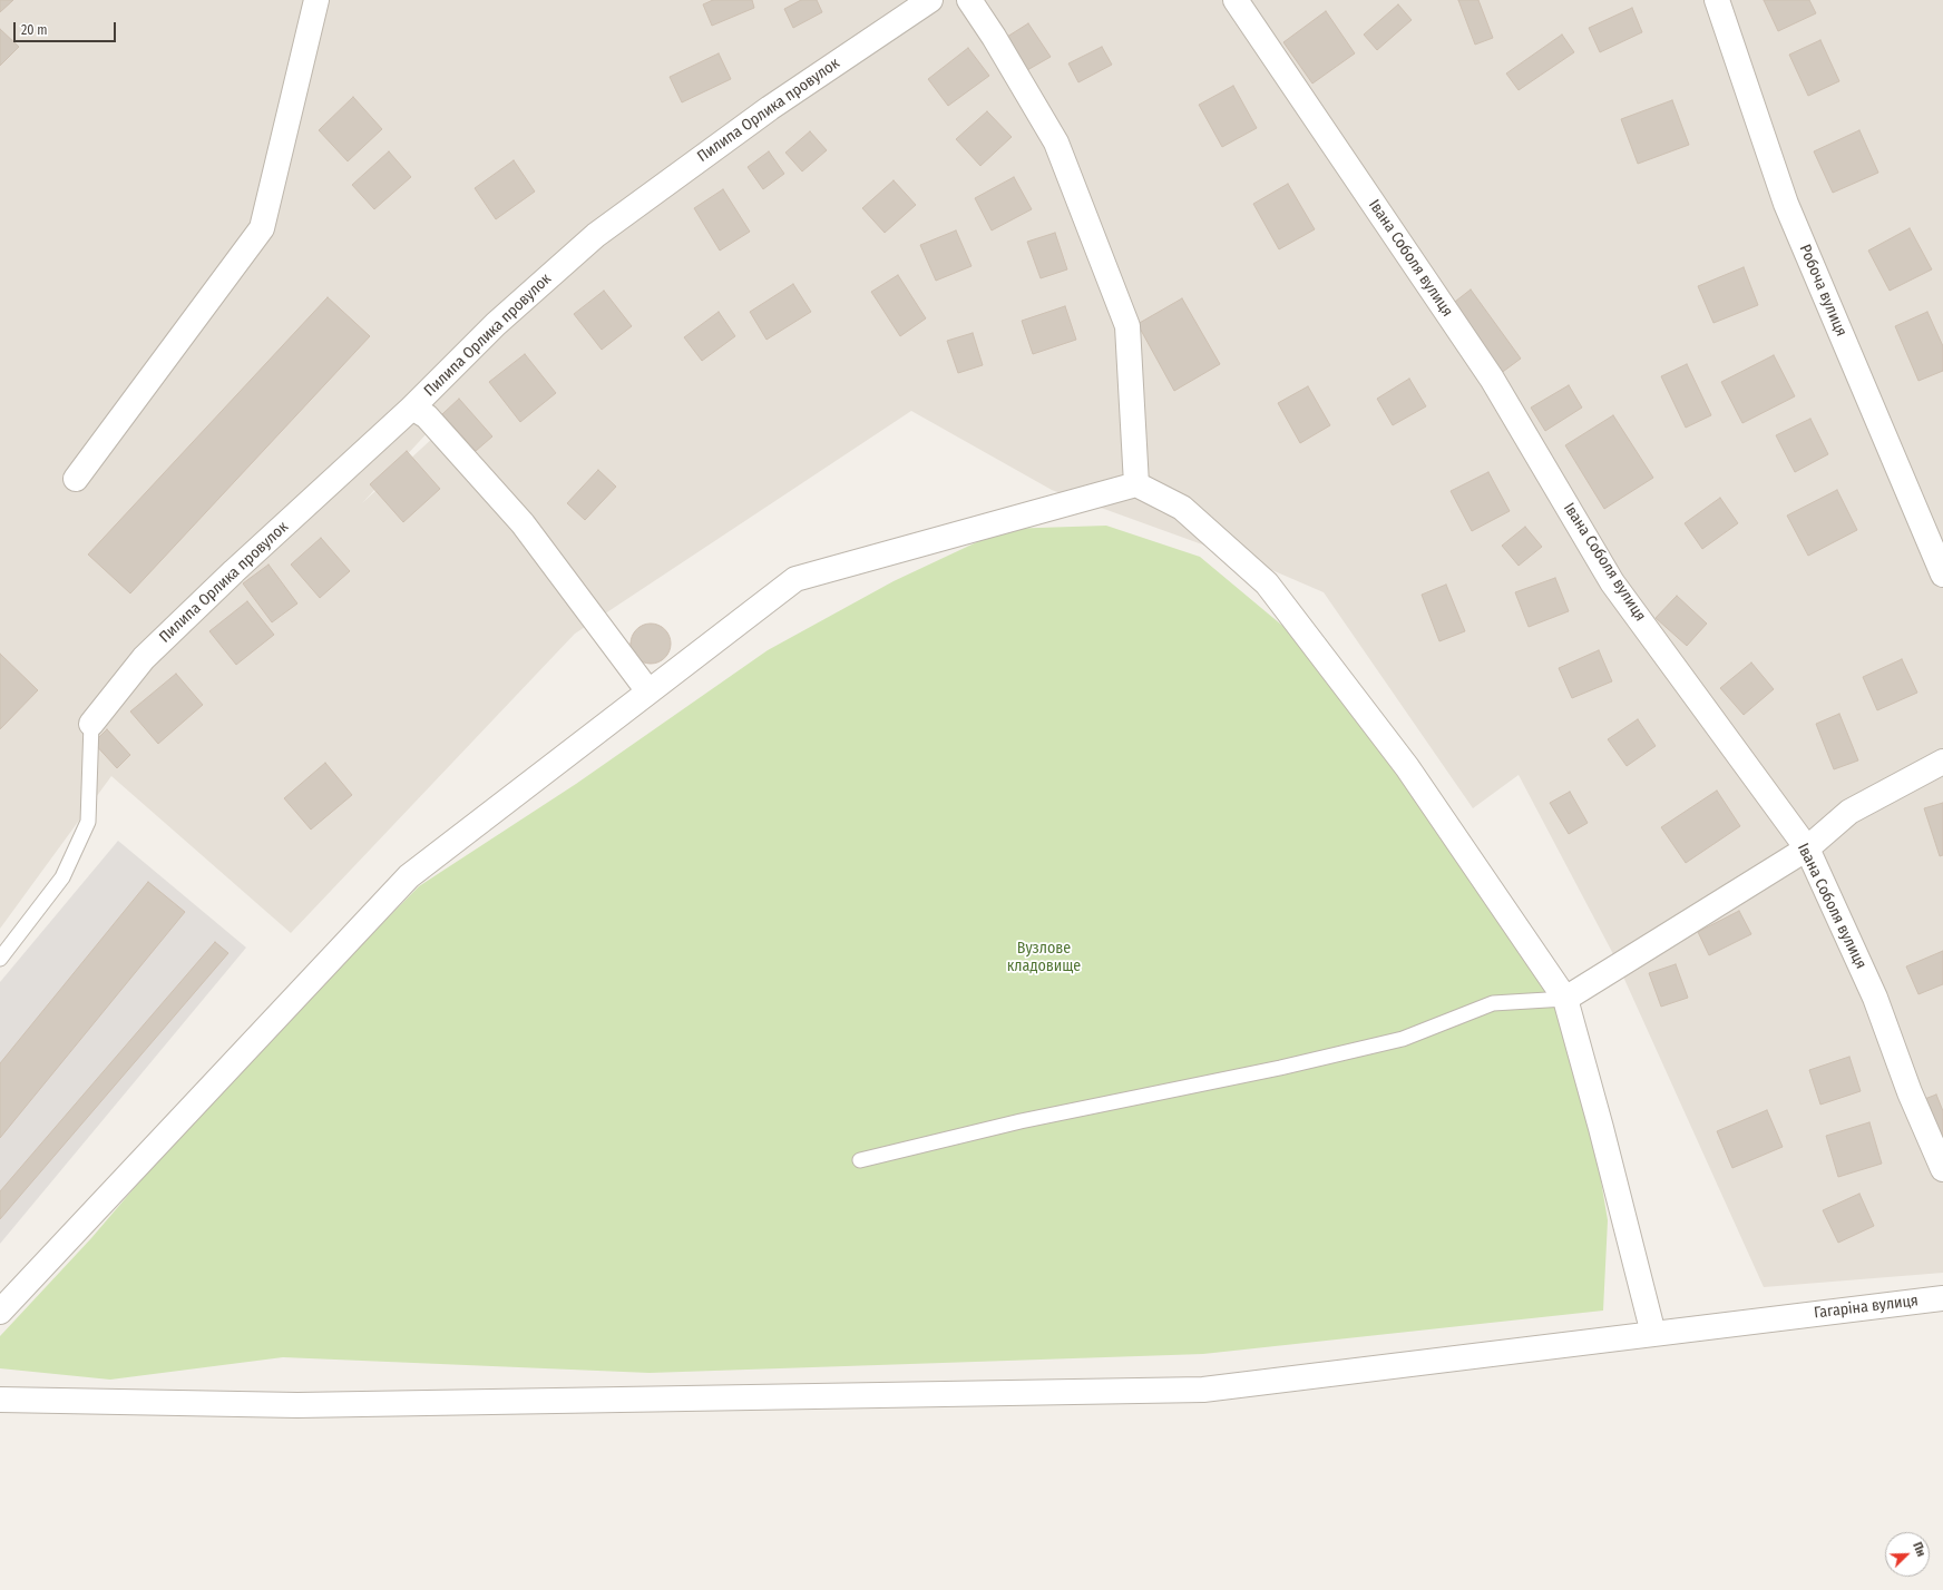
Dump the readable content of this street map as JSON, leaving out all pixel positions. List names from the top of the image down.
{
  "streets": {
    "street": [
      "Пилипа Орлика провулок",
      "Івана Соболя вулиця",
      "Робоча вулиця",
      "Гагаріна вулиця"
    ]
  },
  "parks": ["Вузлове кладовище"],
  "scale_bar": "20 m",
  "north": "top right"
}
